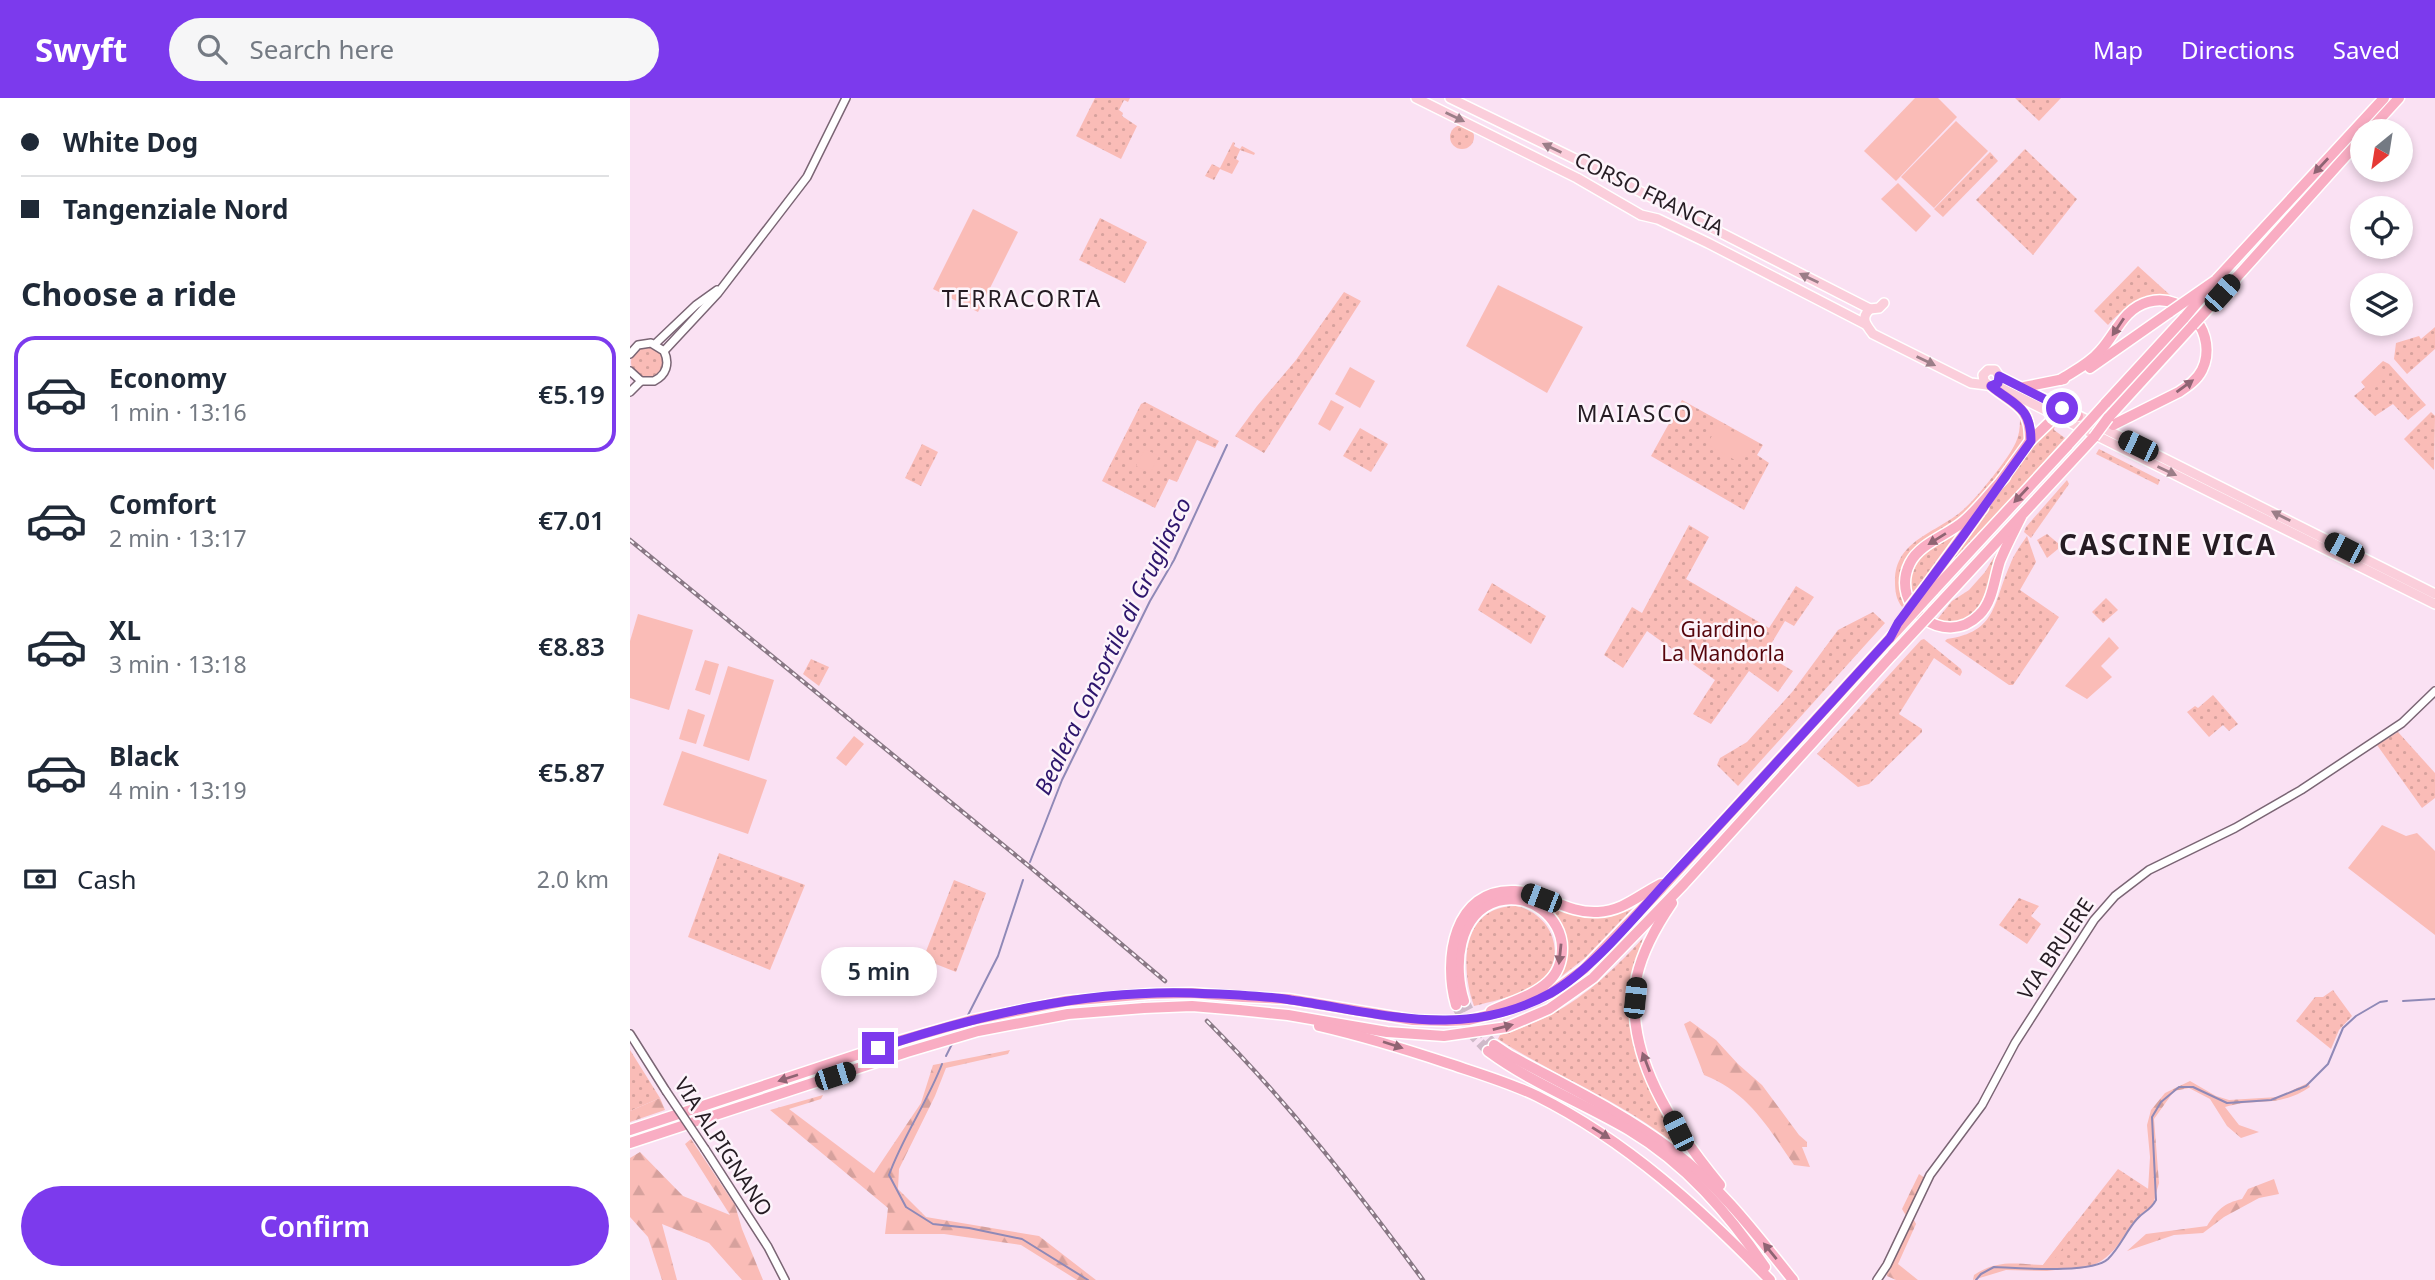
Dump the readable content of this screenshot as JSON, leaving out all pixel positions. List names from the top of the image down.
{
  "streets": {
    "main road": ["CORSO FRANCIA"],
    "street": ["VIA BRUERE", "VIA ALPIGNANO"]
  },
  "districts": ["TERRACORTA", "MAIASCO", "CASCINE VICA"],
  "water": ["Bealera Consortile di Grugliasco"],
  "parks": ["Giardino La Mandorla"],
  "north": "bottom left",
  "page": {
    "header": "Swyft",
    "search": "Search here",
    "nav": ["Map", "Directions", "Saved"],
    "banner": ["White Dog", "Tangenziale Nord"],
    "heading": "Choose a ride",
    "list": [
      {
        "name": "Economy",
        "note": "1 min · 13:16",
        "value": "€5.19"
      },
      {
        "name": "Comfort",
        "note": "2 min · 13:17",
        "value": "€7.01"
      },
      {
        "name": "XL",
        "note": "3 min · 13:18",
        "value": "€8.83"
      },
      {
        "name": "Black",
        "note": "4 min · 13:19",
        "value": "€5.87"
      }
    ],
    "pay": ["Cash", "2.0 km"],
    "bubble": "5 min",
    "buttons": "Confirm"
  }
}
